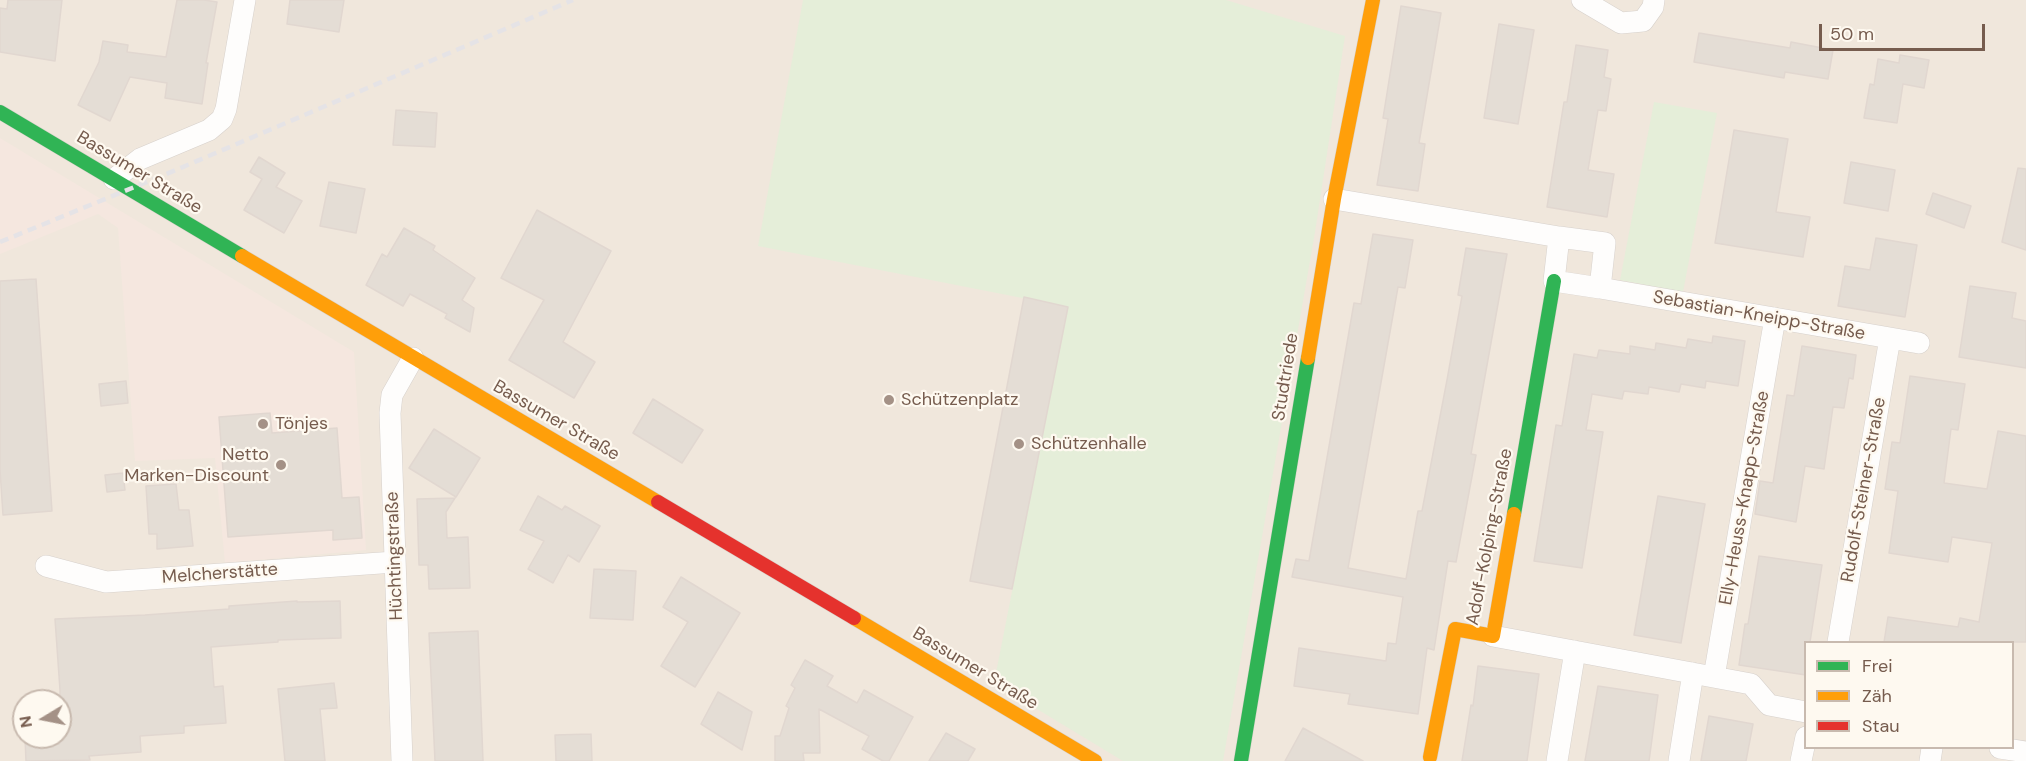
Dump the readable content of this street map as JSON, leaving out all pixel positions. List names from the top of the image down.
{
  "streets": {
    "street": [
      "Bassumer Straße",
      "Sebastian-Kneipp-Straße",
      "Studtriede",
      "Rudolf-Steiner-Straße",
      "Elly-Heuss-Knapp-Straße",
      "Adolf-Kolping-Straße",
      "Hüchtingstraße",
      "Melcherstätte"
    ]
  },
  "crossings": [
    ["Bassumer Straße", "Hüchtingstraße"],
    ["Sebastian-Kneipp-Straße", "Rudolf-Steiner-Straße"],
    ["Sebastian-Kneipp-Straße", "Elly-Heuss-Knapp-Straße"],
    ["Sebastian-Kneipp-Straße", "Adolf-Kolping-Straße"],
    ["Hüchtingstraße", "Melcherstätte"]
  ],
  "places": [
    "Schützenplatz",
    "Tönjes",
    "Schützenhalle",
    "Netto Marken-Discount"
  ],
  "legend": ["Frei", "Zäh", "Stau"],
  "scale_bar": "50 m",
  "north": "left"
}
